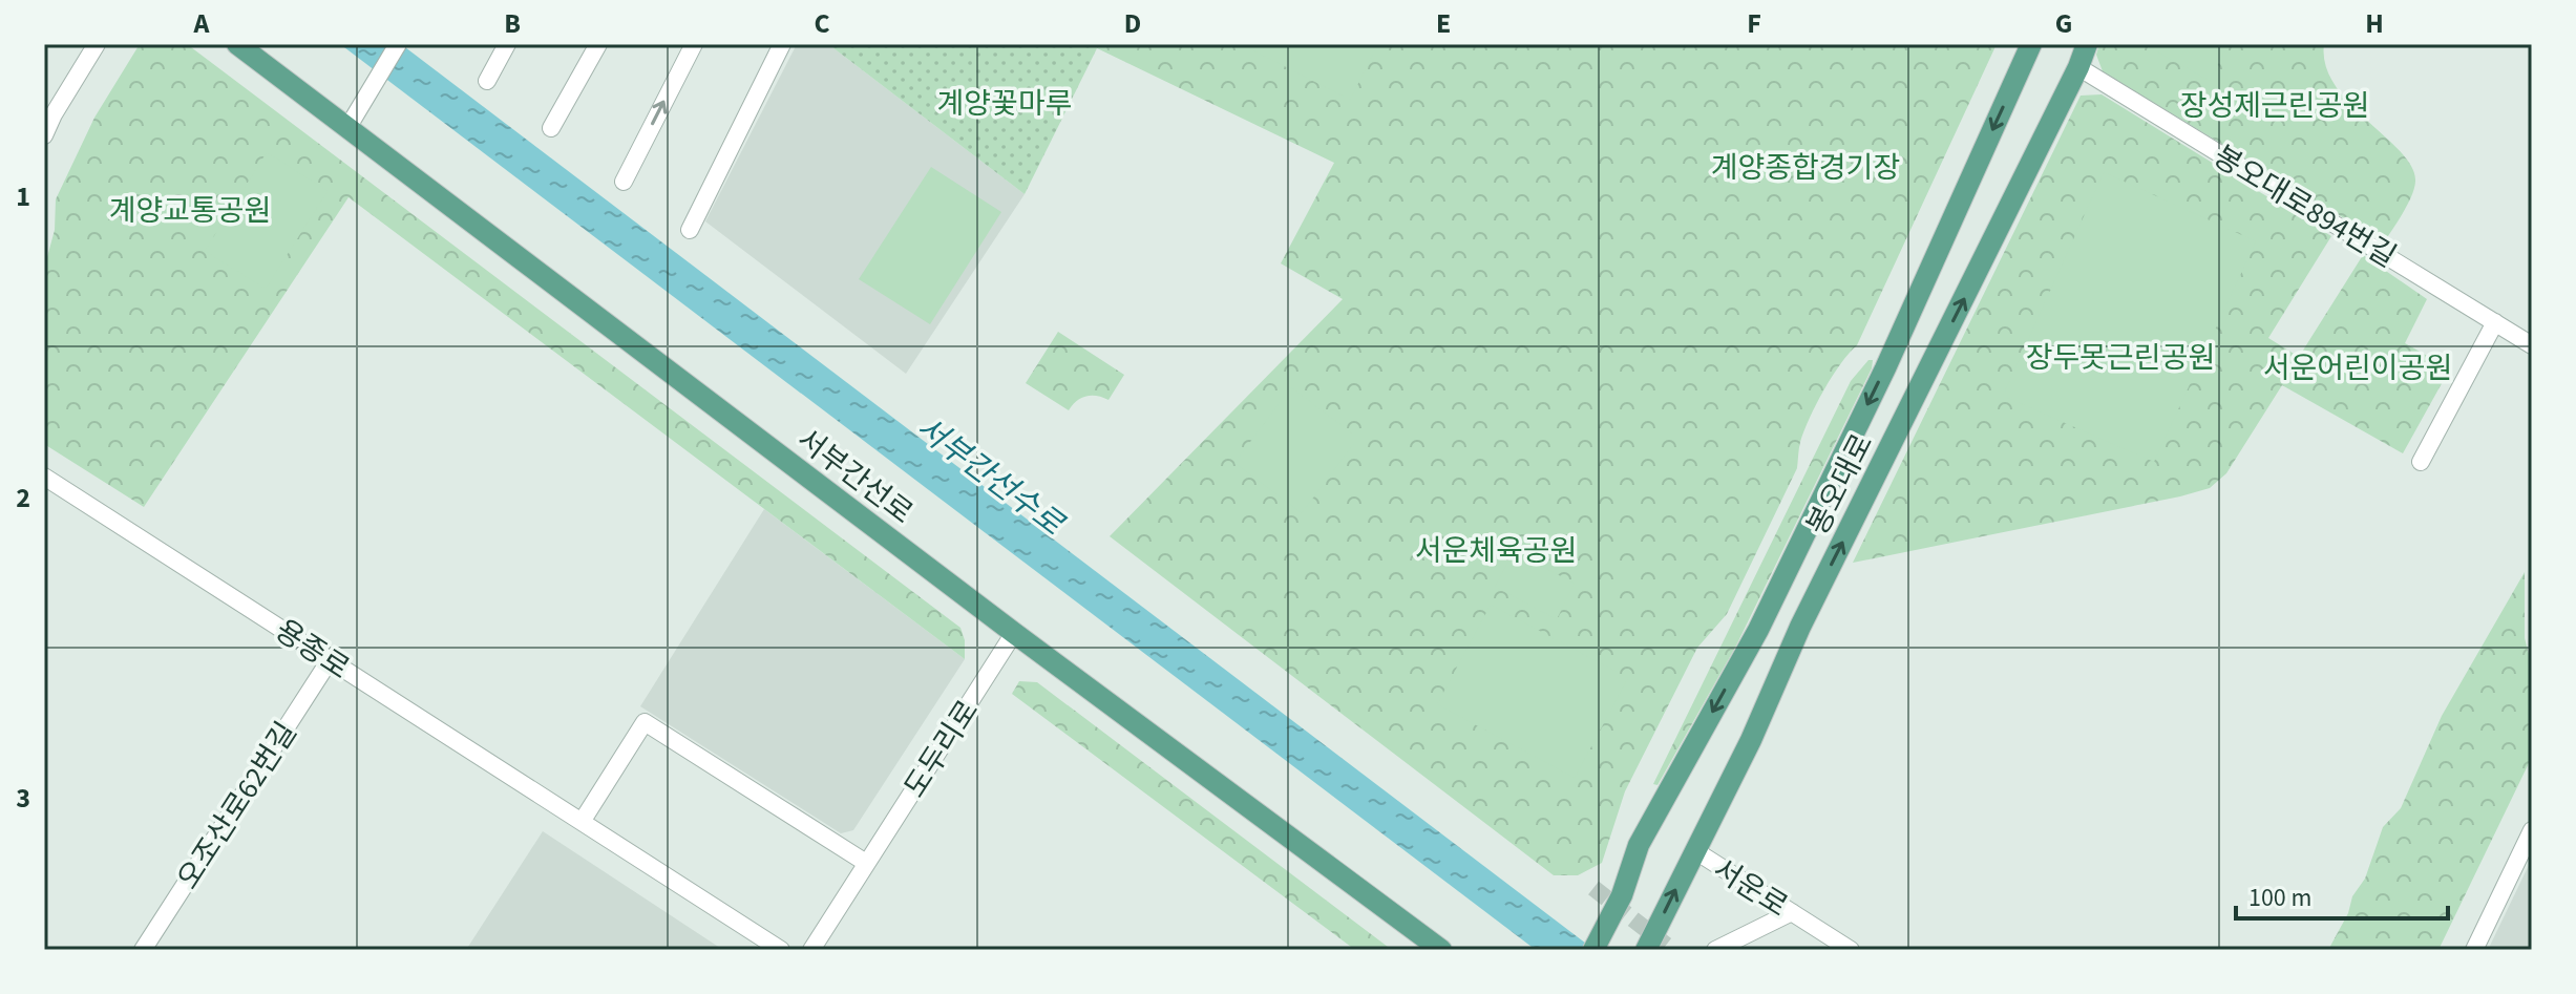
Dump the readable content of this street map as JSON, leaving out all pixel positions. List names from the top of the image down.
{
  "streets": {
    "main road": ["서부간선로", "봉오대로"],
    "street": [
      "봉오대로894번길",
      "용종로",
      "도두리로",
      "오조산로62번길",
      "서운로"
    ]
  },
  "crossings": [
    ["봉오대로894번길", "봉오대로"],
    ["서부간선로", "도두리로"],
    ["봉오대로", "서운로"],
    ["용종로", "오조산로62번길"]
  ],
  "water": ["서부간선수로"],
  "parks": [
    "계양꽃마루",
    "장성제근린공원",
    "계양종합경기장",
    "계양교통공원",
    "장두못근린공원",
    "서운어린이공원",
    "서운체육공원"
  ],
  "scale_bar": "100 m",
  "grid": {
    "columns": [
      "A",
      "B",
      "C",
      "D",
      "E",
      "F",
      "G",
      "H"
    ],
    "rows": ["1", "2", "3"]
  }
}
